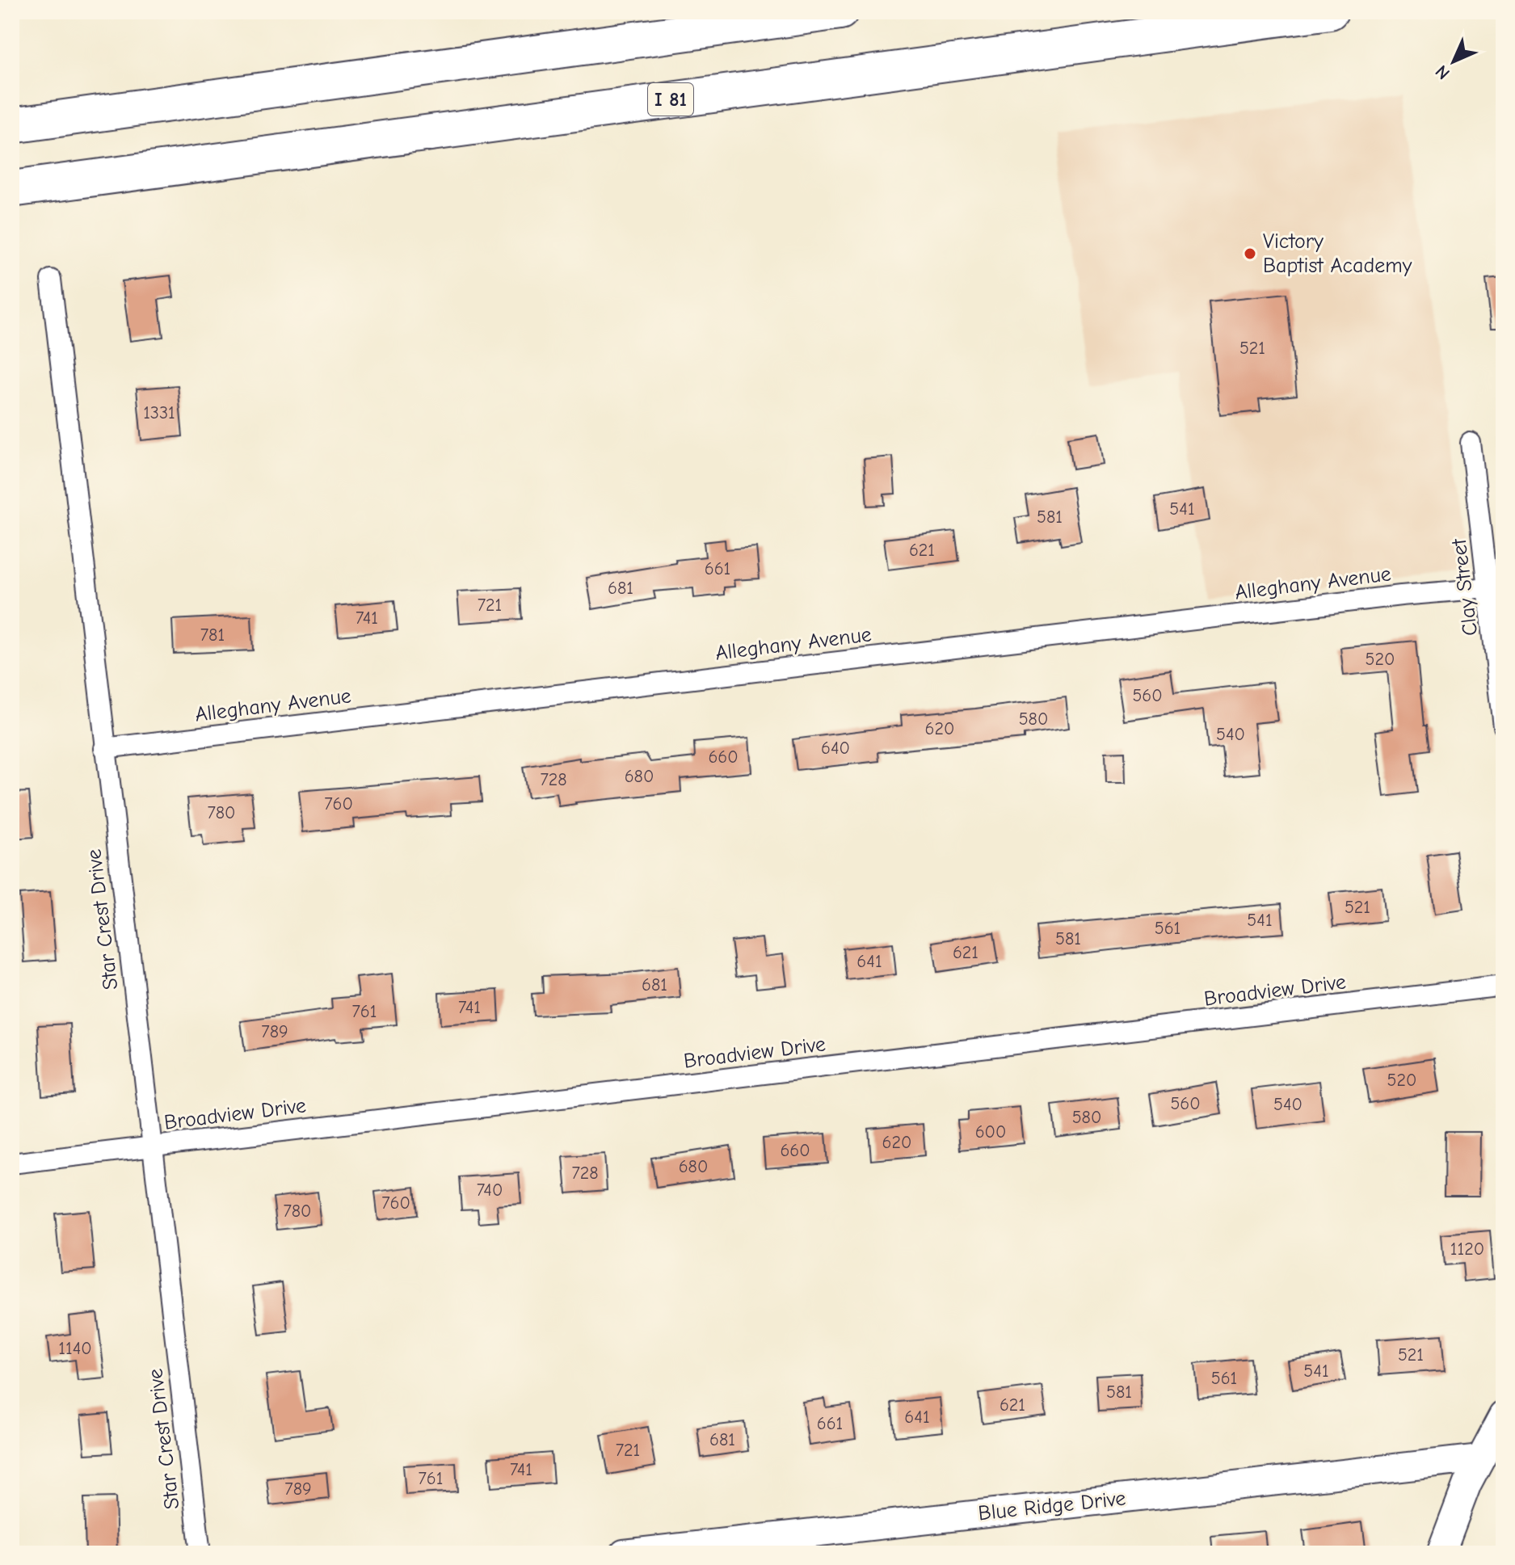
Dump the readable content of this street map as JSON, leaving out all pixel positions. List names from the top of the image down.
{
  "streets": {
    "highway": ["I 81"],
    "street": [
      "Alleghany Avenue",
      "Clay Street",
      "Star Crest Drive",
      "Broadview Drive",
      "Blue Ridge Drive"
    ]
  },
  "crossings": [
    ["Alleghany Avenue", "Clay Street"],
    ["Alleghany Avenue", "Star Crest Drive"],
    ["Star Crest Drive", "Broadview Drive"]
  ],
  "places": ["Victory Baptist Academy"],
  "house_numbers": [
    "521",
    "1331",
    "541",
    "581",
    "621",
    "661",
    "681",
    "721",
    "741",
    "781",
    "520",
    "560",
    "580",
    "620",
    "540",
    "640",
    "660",
    "680",
    "728",
    "760",
    "780",
    "521",
    "541",
    "561",
    "581",
    "621",
    "641",
    "681",
    "741",
    "761",
    "789",
    "520",
    "560",
    "540",
    "580",
    "600",
    "620",
    "660",
    "680",
    "728",
    "740",
    "760",
    "780",
    "1120",
    "1140",
    "521",
    "541",
    "561",
    "581",
    "621",
    "641",
    "661",
    "681",
    "721",
    "741",
    "761",
    "789"
  ],
  "north": "bottom left"
}
